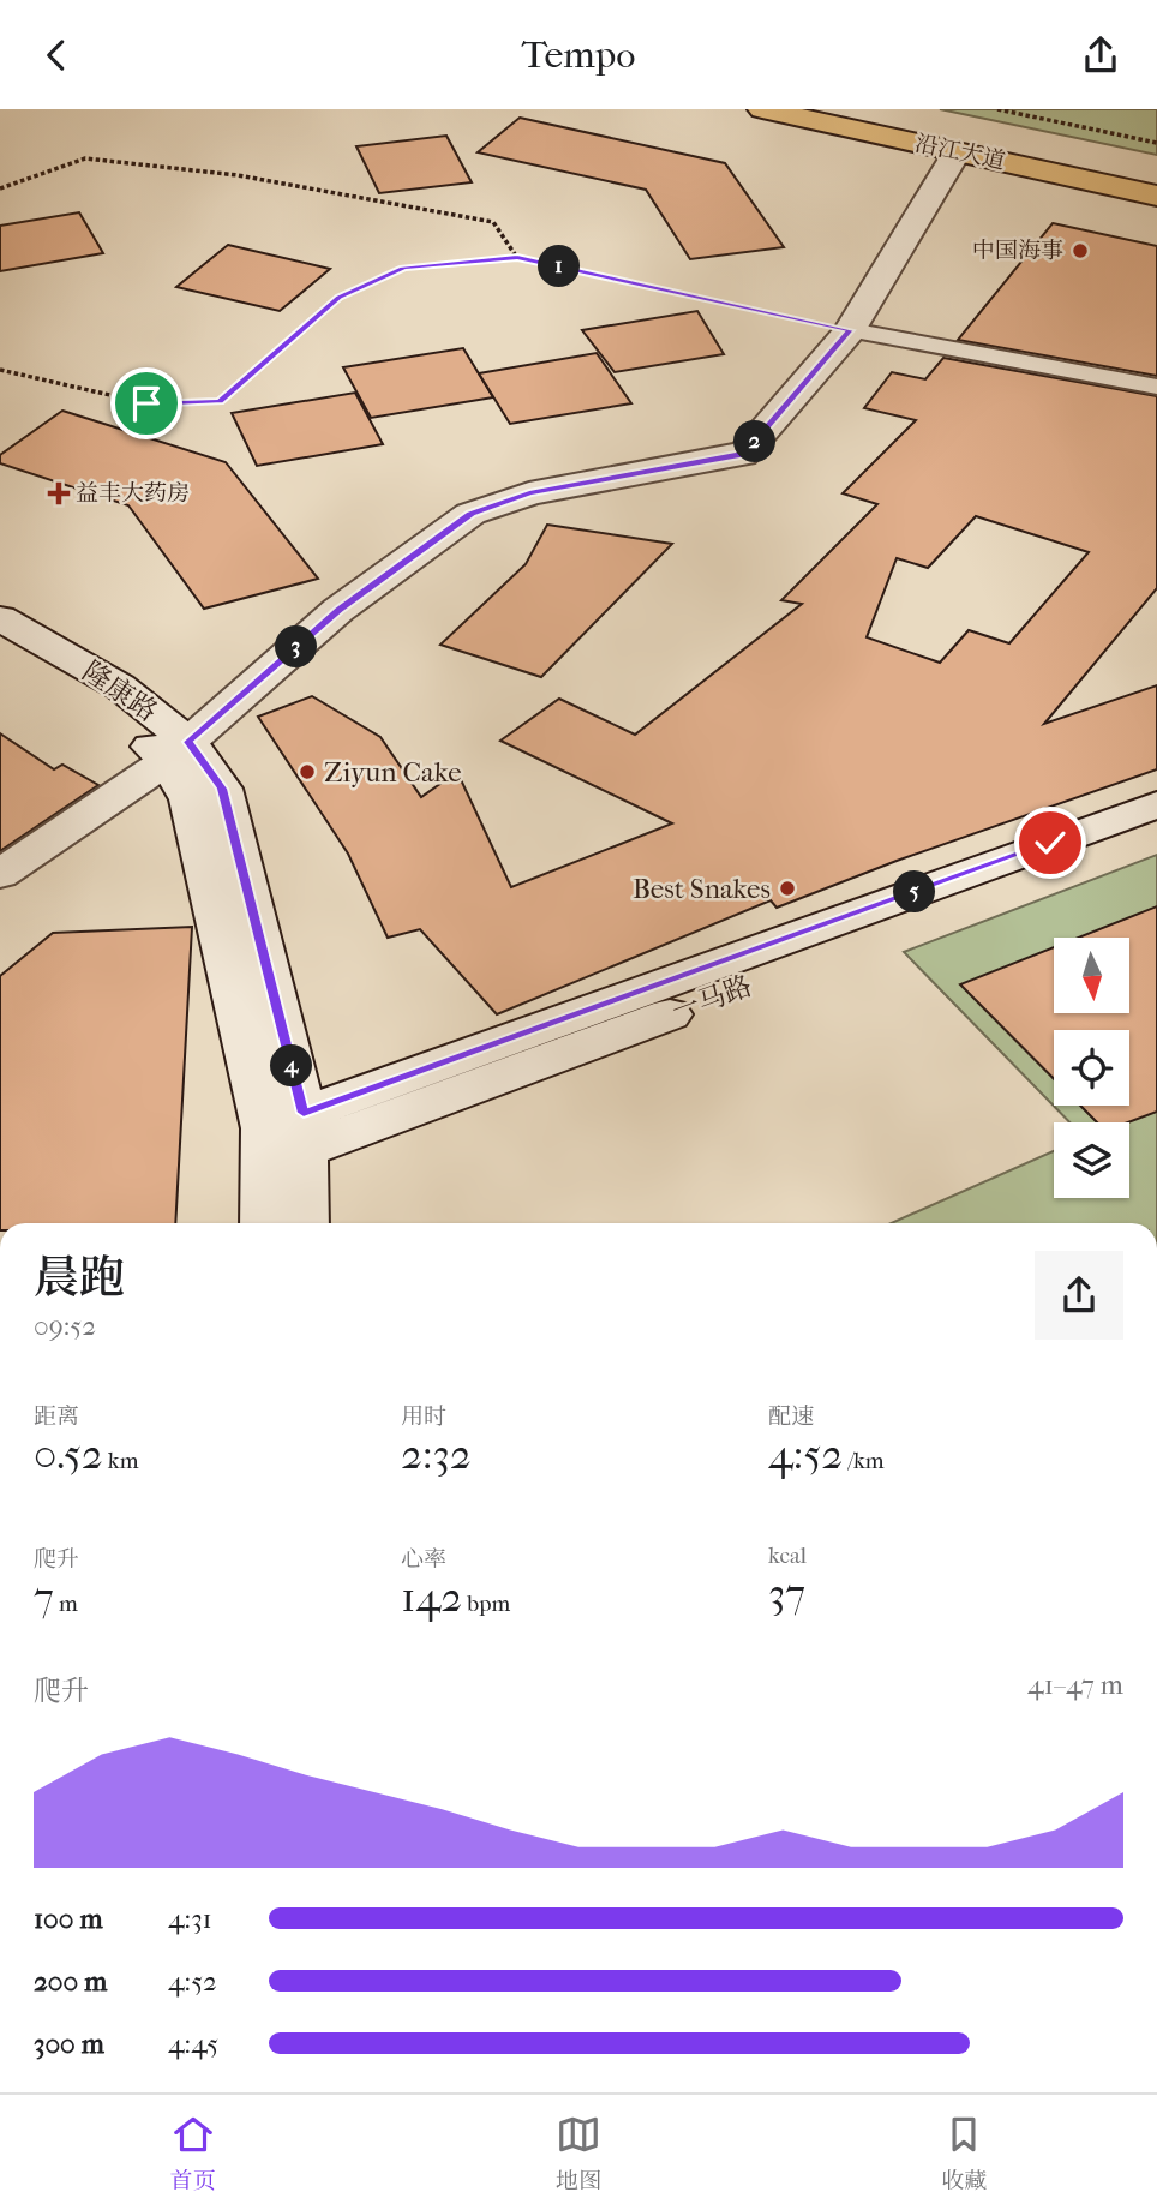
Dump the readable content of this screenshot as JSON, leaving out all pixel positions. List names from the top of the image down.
{
  "streets": {
    "main road": ["沿江大道", "隆康路", "一马路"]
  },
  "crossings": [
    ["隆康路", "一马路"]
  ],
  "places": {
    "other": ["中国海事", "Ziyun Cake", "Best Snakes"],
    "health": ["益丰大药房"]
  },
  "north": "bottom",
  "page": {
    "header": "Tempo",
    "pins": [
      "1",
      "2",
      "3",
      "5",
      "4"
    ],
    "heading": ["晨跑", "09:52"],
    "stats": [
      ["距离", "0.52 km"],
      ["用时", "2:32"],
      ["配速", "4:52 /km"],
      ["爬升", "7 m"],
      ["心率", "142 bpm"],
      ["kcal", "37"]
    ],
    "chart": ["爬升", "41–47 m"],
    "list": [
      {
        "name": "100 m",
        "note": "4:31"
      },
      {
        "name": "200 m",
        "note": "4:52"
      },
      {
        "name": "300 m",
        "note": "4:45"
      }
    ],
    "tabs": ["首页", "地图", "收藏"]
  }
}
